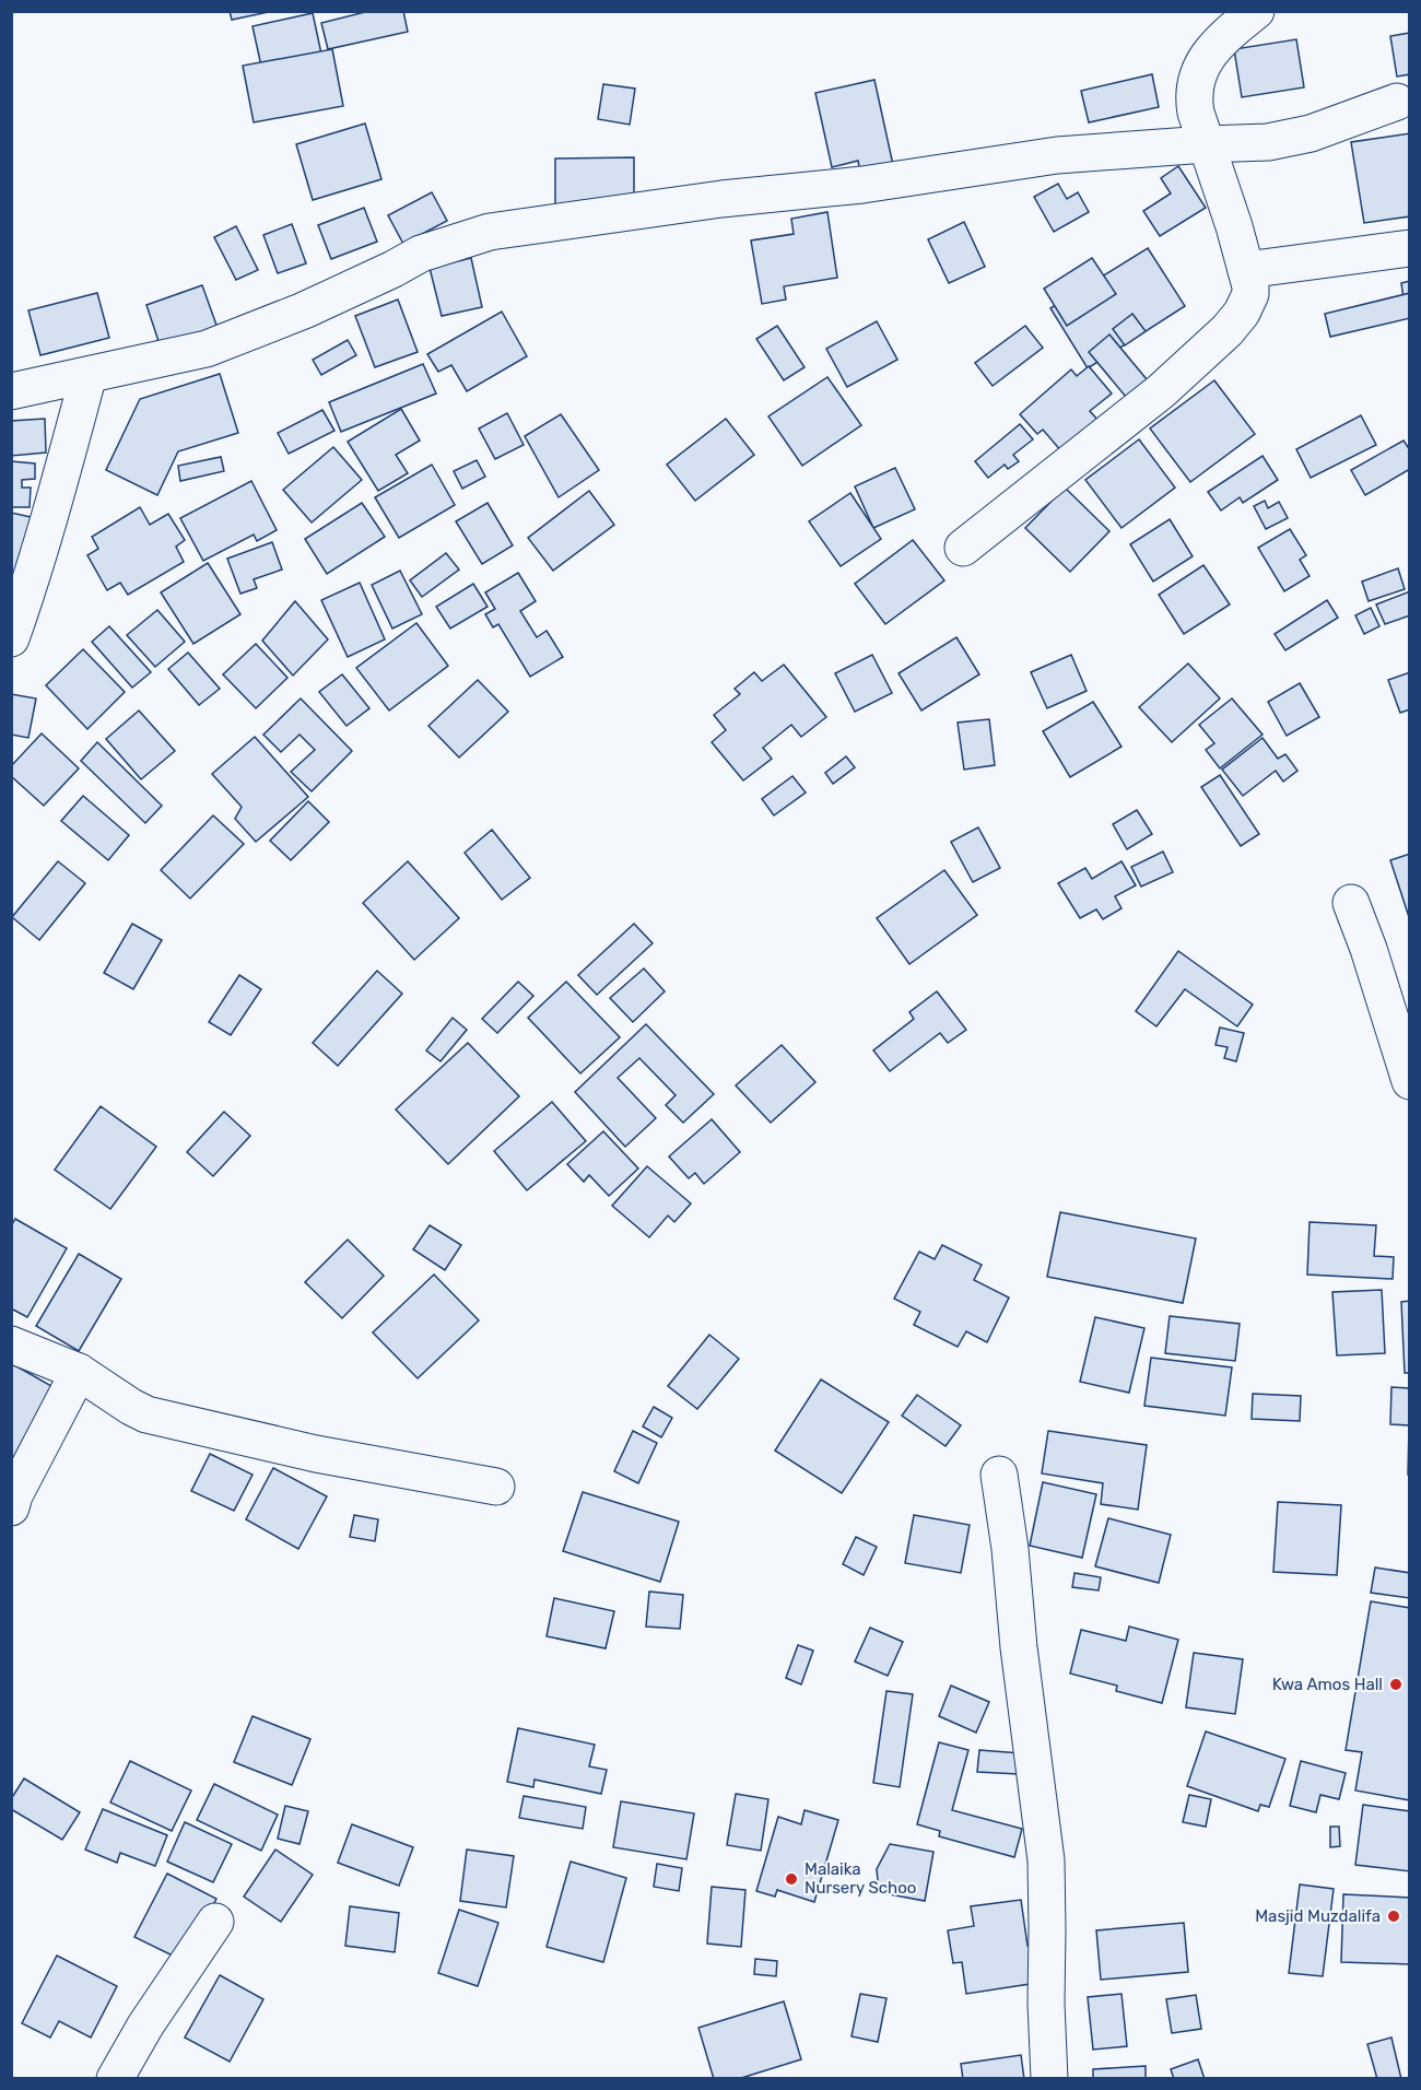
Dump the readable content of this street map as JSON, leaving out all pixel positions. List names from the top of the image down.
{
  "places": ["Kwa Amos Hall", "Malaika Nursery Schoo", "Masjid Muzdalifa"]
}
